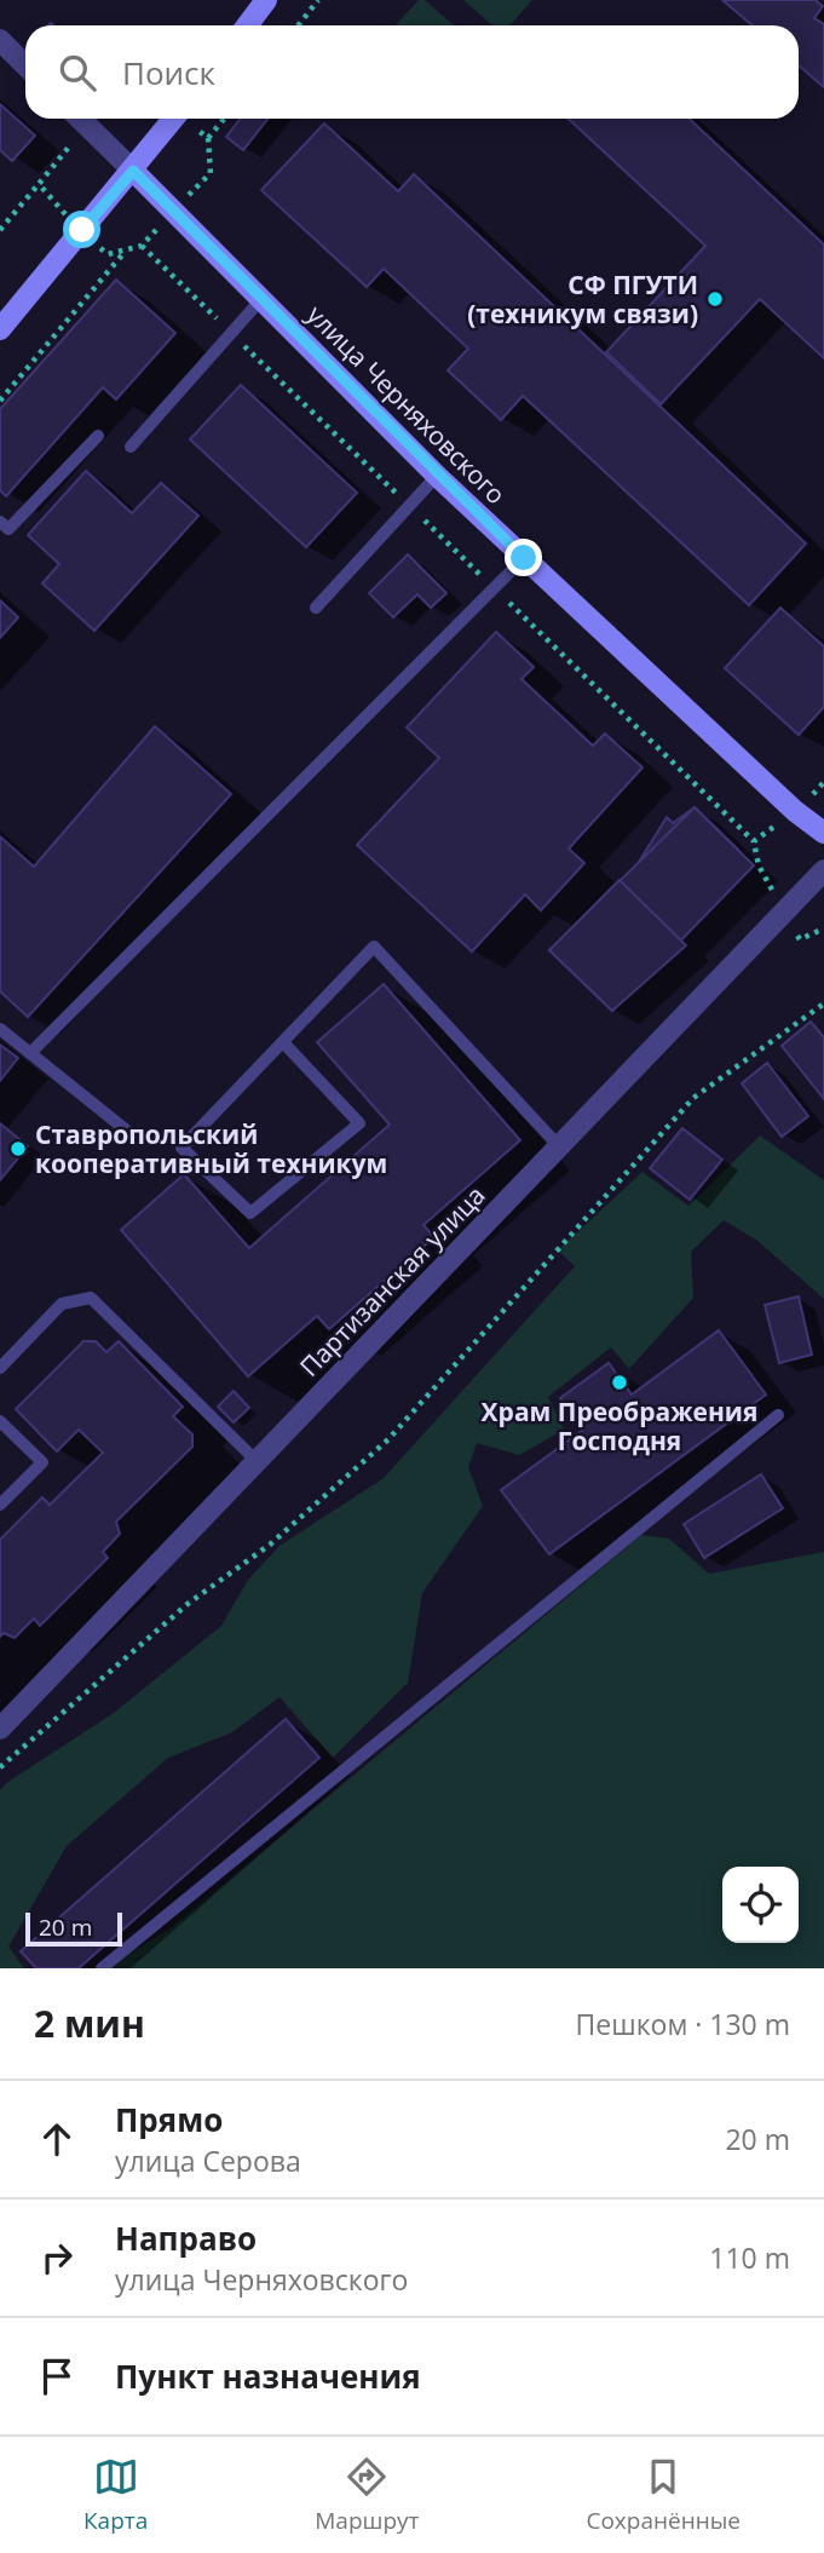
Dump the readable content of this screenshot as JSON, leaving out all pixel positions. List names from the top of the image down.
{
  "streets": {
    "main road": ["улица Черняховского"],
    "street": ["Партизанская улица"]
  },
  "places": ["СФ ПГУТИ (техникум связи)", "Ставропольский кооперативный техникум", "Храм Преображения Господня"],
  "scale_bar": "20 m",
  "page": {
    "search": "Поиск",
    "scale": "20 m",
    "heading": ["2 мин", "Пешком · 130 m"],
    "list": [
      ["Прямо", "улица Серова", "20 m"],
      ["Направо", "улица Черняховского", "110 m"],
      "Пункт назначения"
    ],
    "nav": ["Карта", "Маршрут", "Сохранённые"]
  }
}
